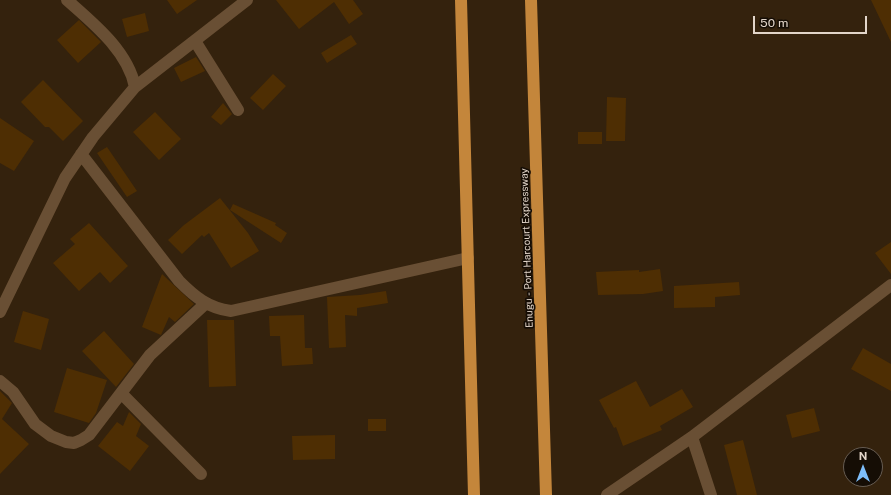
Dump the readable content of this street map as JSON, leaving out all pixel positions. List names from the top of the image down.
{
  "streets": {
    "highway": ["Enugu - Port Harcourt Expressway"]
  },
  "scale_bar": "50 m",
  "north": "top"
}
